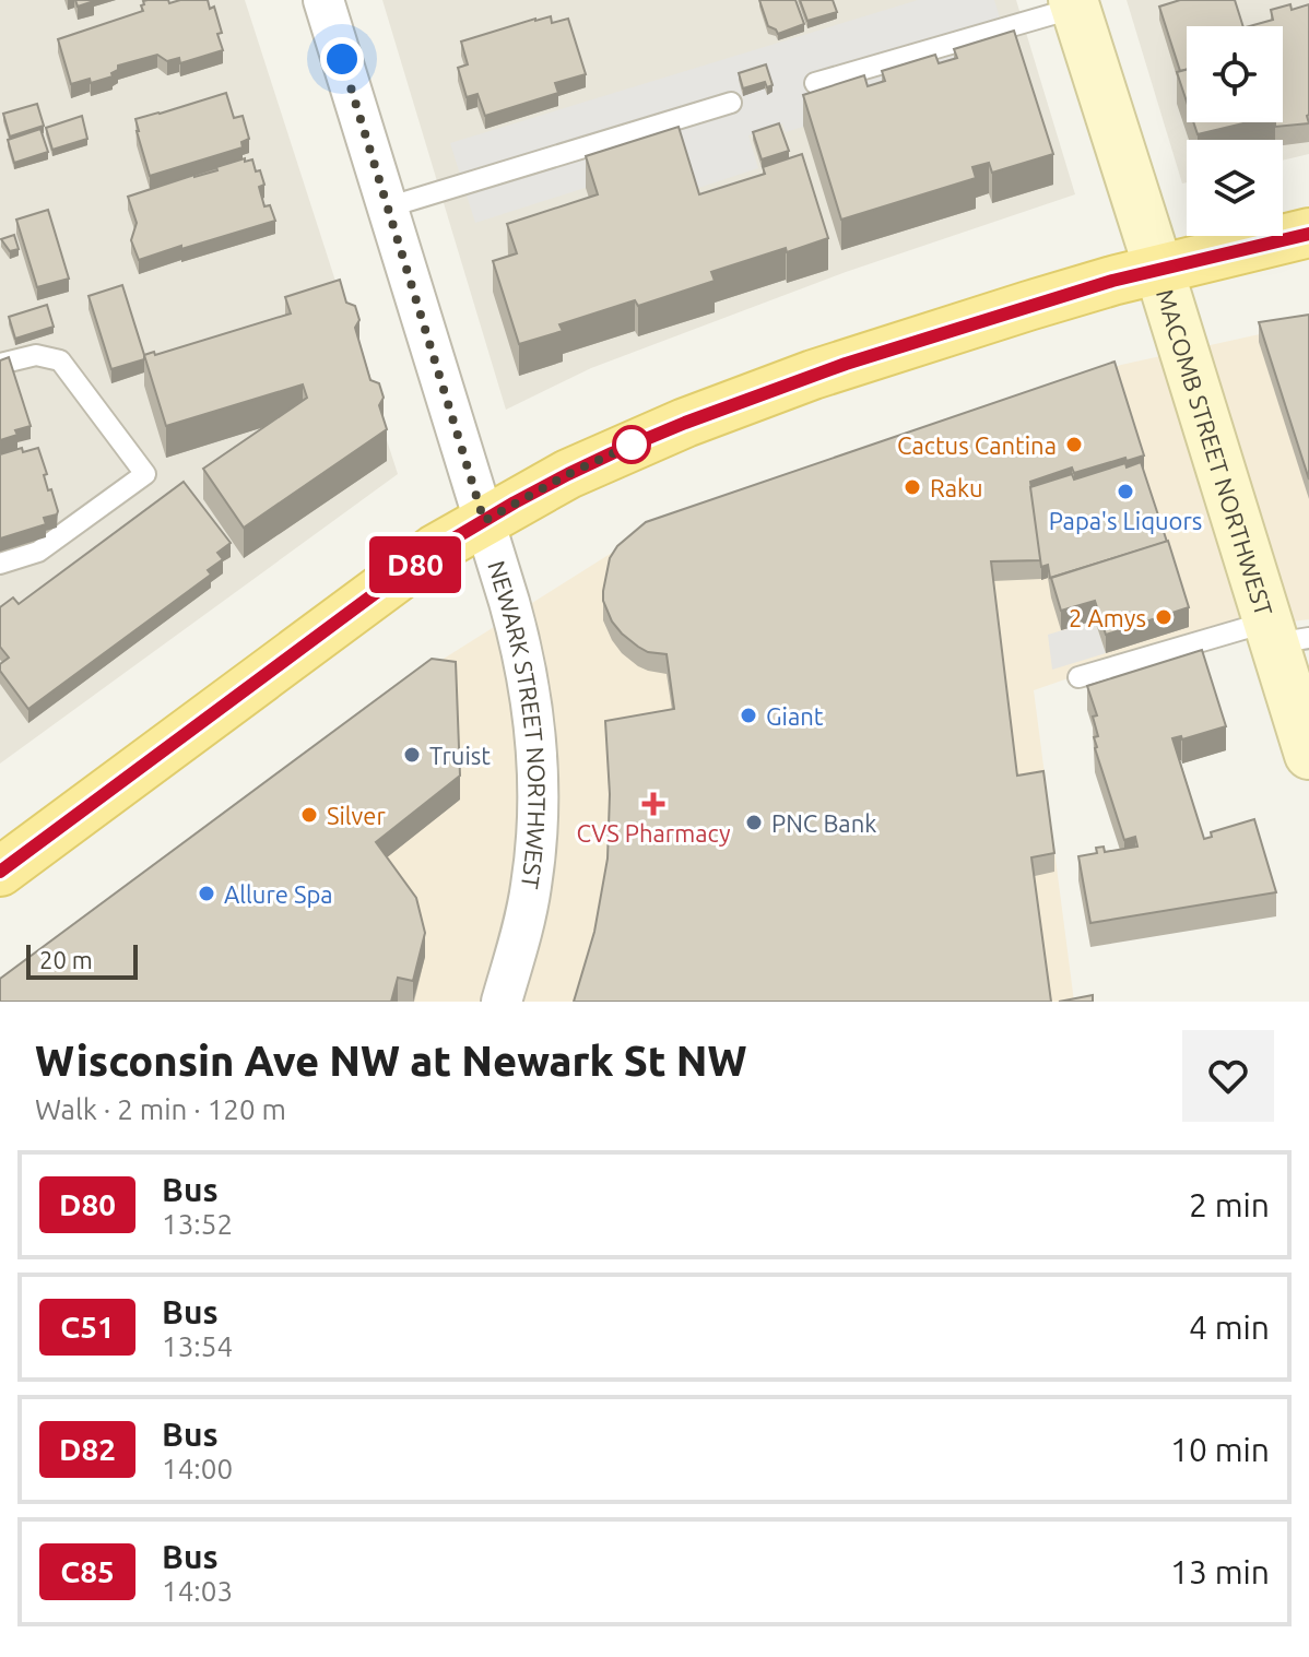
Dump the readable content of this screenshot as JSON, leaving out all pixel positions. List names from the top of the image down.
{
  "streets": {
    "street": ["MACOMB STREET NORTHWEST", "NEWARK STREET NORTHWEST"]
  },
  "places": {
    "other": [
      "Cactus Cantina",
      "Raku",
      "Papa's Liquors",
      "2 Amys",
      "Giant",
      "Truist",
      "Silver",
      "PNC Bank",
      "Allure Spa"
    ],
    "health": ["CVS Pharmacy"]
  },
  "lines": ["bus line D80"],
  "scale_bar": "20 m",
  "page": {
    "on_map": "D80",
    "scale": "20 m",
    "heading": ["Wisconsin Ave NW at Newark St NW", "Walk · 2 min · 120 m"],
    "list": [
      {
        "mark": "D80",
        "name": "Bus",
        "note": "13:52",
        "value": "2 min"
      },
      {
        "mark": "C51",
        "name": "Bus",
        "note": "13:54",
        "value": "4 min"
      },
      {
        "mark": "D82",
        "name": "Bus",
        "note": "14:00",
        "value": "10 min"
      },
      {
        "mark": "C85",
        "name": "Bus",
        "note": "14:03",
        "value": "13 min"
      }
    ]
  }
}
